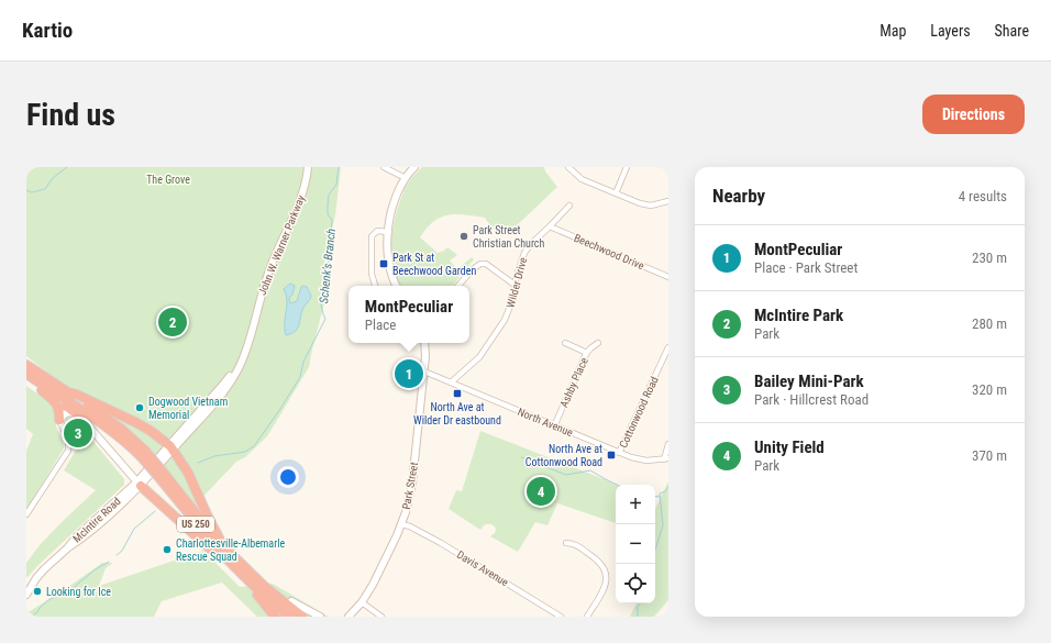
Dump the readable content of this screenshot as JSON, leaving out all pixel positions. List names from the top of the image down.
{
  "streets": {
    "highway": ["US 250"],
    "main road": ["John W. Warner Parkway", "Park Street", "McIntire Road"],
    "street": [
      "Beechwood Drive",
      "Wilder Drive",
      "Ashby Place",
      "Cottonwood Road",
      "North Avenue",
      "Davis Avenue"
    ]
  },
  "crossings": [
    ["John W. Warner Parkway", "McIntire Road"],
    ["Beechwood Drive", "Wilder Drive"],
    ["Wilder Drive", "North Avenue"],
    ["Ashby Place", "North Avenue"],
    ["Cottonwood Road", "North Avenue"],
    ["North Avenue", "Park Street"],
    ["Park Street", "Davis Avenue"]
  ],
  "water": ["Schenk's Branch"],
  "parks": ["The Grove"],
  "places": {
    "other": [
      "Park Street Christian Church",
      "Dogwood Vietnam Memorial",
      "Charlottesville-Albemarle Rescue Squad",
      "Looking for Ice"
    ],
    "transit": ["Park St at Beechwood Garden", "North Ave at Wilder Dr eastbound", "North Ave at Cottonwood Road"]
  },
  "page": {
    "header": "Kartio",
    "nav": ["Map", "Layers", "Share"],
    "buttons": "Directions",
    "title": "Find us",
    "heading": ["Nearby", "4 results"],
    "list": [
      {
        "mark": "1",
        "name": "MontPeculiar",
        "note": "Place · Park Street",
        "value": "230 m"
      },
      {
        "mark": "2",
        "name": "McIntire Park",
        "note": "Park",
        "value": "280 m"
      },
      {
        "mark": "3",
        "name": "Bailey Mini-Park",
        "note": "Park · Hillcrest Road",
        "value": "320 m"
      },
      {
        "mark": "4",
        "name": "Unity Field",
        "note": "Park",
        "value": "370 m"
      }
    ],
    "popup": ["MontPeculiar", "Place"],
    "pins": [
      "2",
      "1",
      "3",
      "4"
    ],
    "map_buttons": ["+", "−"]
  }
}
